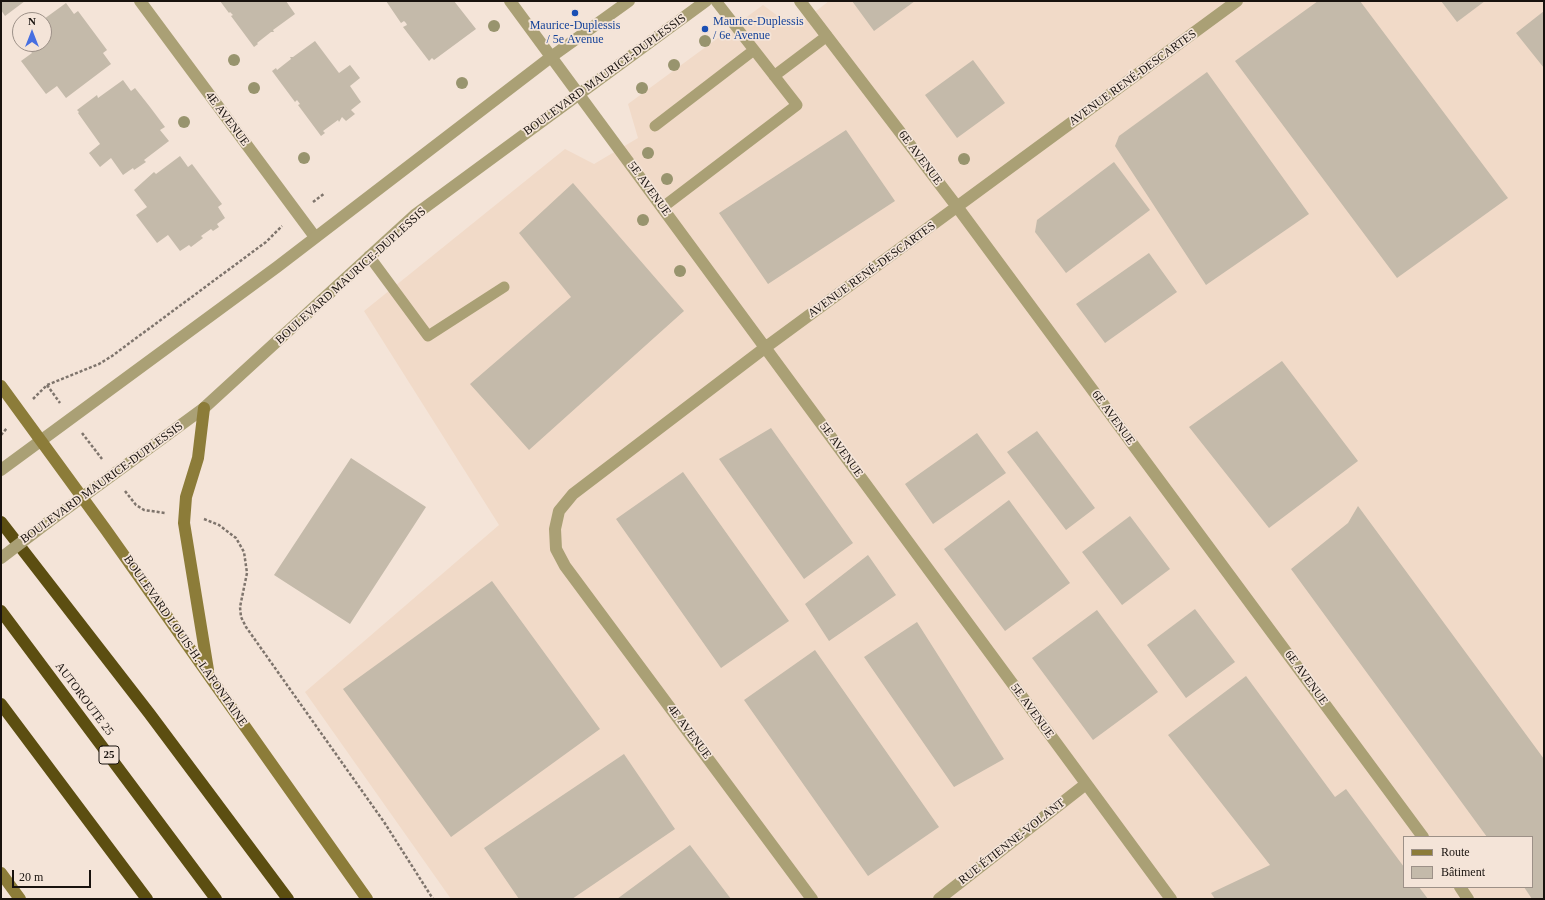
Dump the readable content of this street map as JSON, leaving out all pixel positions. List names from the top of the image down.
{
  "streets": {
    "highway": ["AUTOROUTE 25", "25"],
    "main road": ["BOULEVARD LOUIS-H.-LAFONTAINE"],
    "street": [
      "BOULEVARD MAURICE-DUPLESSIS",
      "AVENUE RENÉ-DESCARTES",
      "4E AVENUE",
      "6E AVENUE",
      "5E AVENUE",
      "RUE ÉTIENNE-VOLANT"
    ]
  },
  "crossings": [
    ["BOULEVARD MAURICE-DUPLESSIS", "5E AVENUE"],
    ["BOULEVARD MAURICE-DUPLESSIS", "BOULEVARD LOUIS-H.-LAFONTAINE"],
    ["AVENUE RENÉ-DESCARTES", "4E AVENUE"],
    ["AVENUE RENÉ-DESCARTES", "6E AVENUE"],
    ["AVENUE RENÉ-DESCARTES", "5E AVENUE"],
    ["5E AVENUE", "RUE ÉTIENNE-VOLANT"]
  ],
  "places": ["Maurice-Duplessis / 5e Avenue", "Maurice-Duplessis / 6e Avenue"],
  "legend": ["Route", "Bâtiment"],
  "scale_bar": "20 m",
  "north": "top"
}
